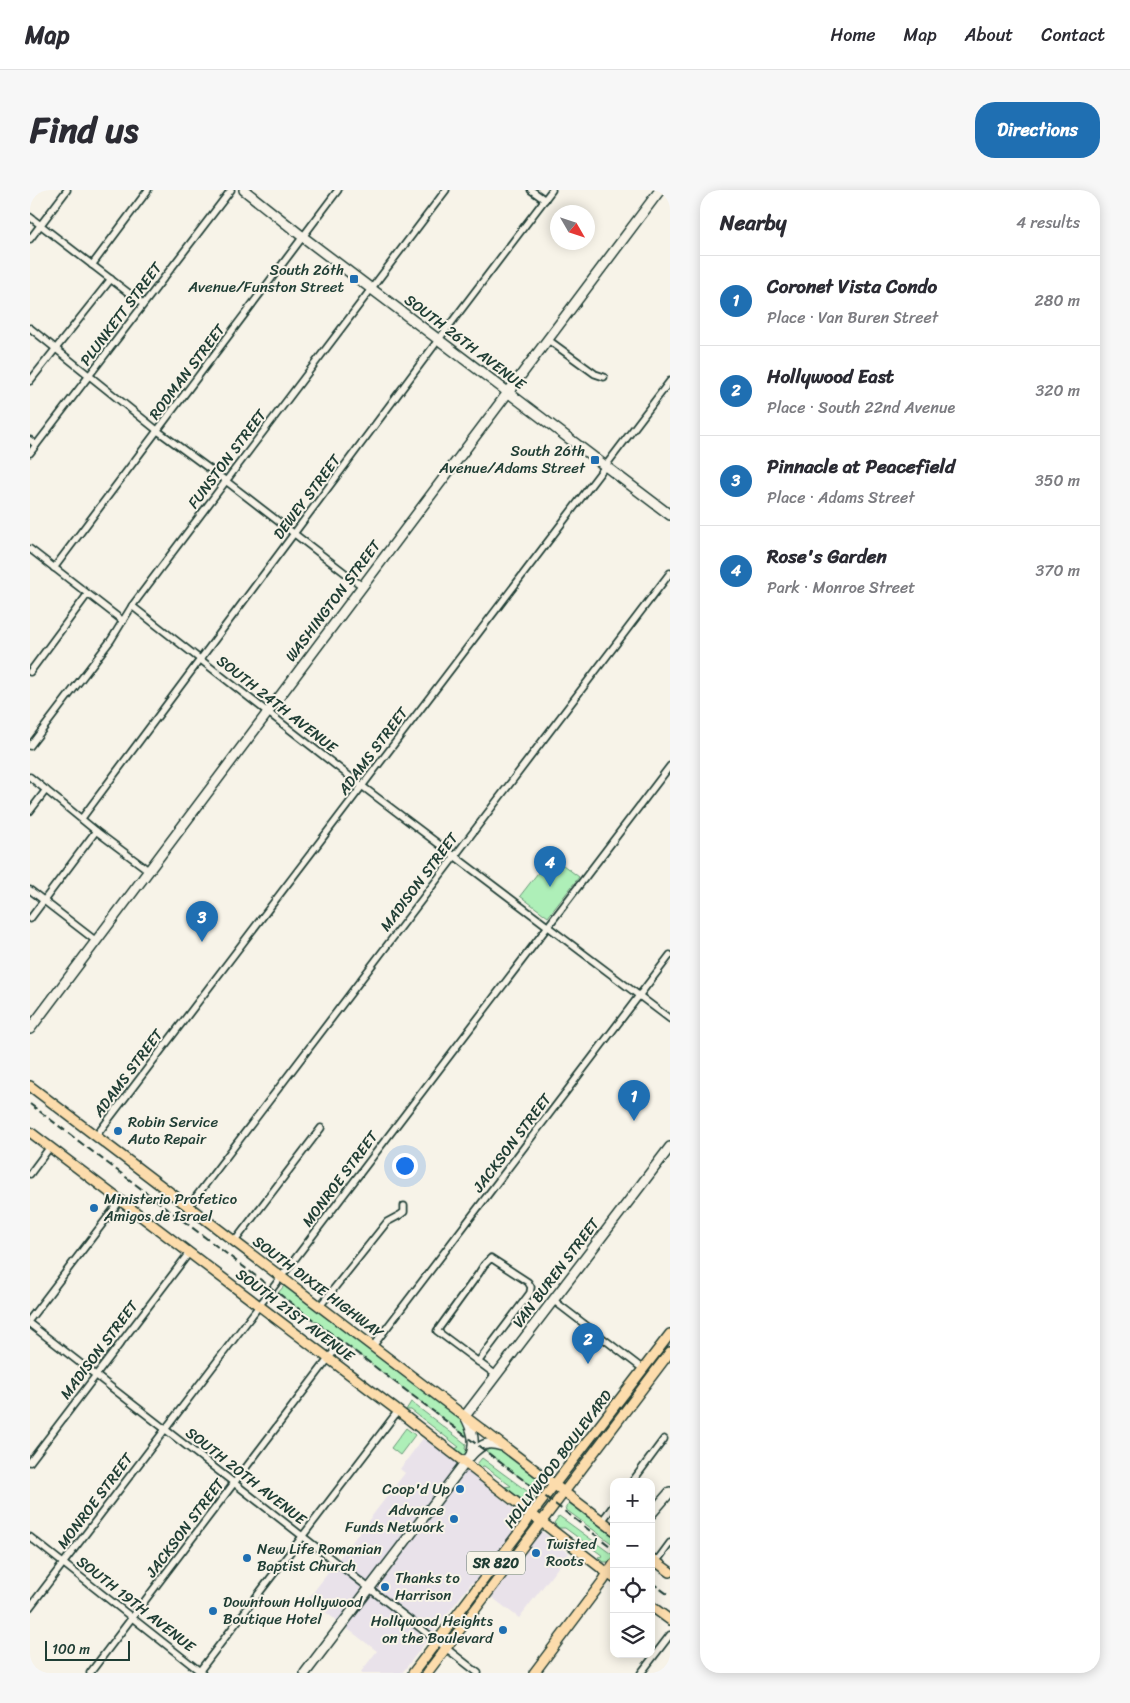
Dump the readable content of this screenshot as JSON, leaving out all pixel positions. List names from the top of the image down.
{
  "streets": {
    "main road": [
      "SOUTH DIXIE HIGHWAY",
      "SOUTH 21ST AVENUE",
      "HOLLYWOOD BOULEVARD",
      "SR 820"
    ],
    "street": [
      "PLUNKETT STREET",
      "SOUTH 26TH AVENUE",
      "RODMAN STREET",
      "FUNSTON STREET",
      "DEWEY STREET",
      "WASHINGTON STREET",
      "SOUTH 24TH AVENUE",
      "ADAMS STREET",
      "MADISON STREET",
      "JACKSON STREET",
      "MONROE STREET",
      "VAN BUREN STREET",
      "SOUTH 20TH AVENUE",
      "SOUTH 19TH AVENUE"
    ]
  },
  "crossings": [
    ["SOUTH 26TH AVENUE", "RODMAN STREET"],
    ["SOUTH 26TH AVENUE", "FUNSTON STREET"],
    ["SOUTH 26TH AVENUE", "DEWEY STREET"],
    ["SOUTH 26TH AVENUE", "WASHINGTON STREET"],
    ["SOUTH 26TH AVENUE", "ADAMS STREET"],
    ["FUNSTON STREET", "SOUTH 24TH AVENUE"],
    ["DEWEY STREET", "SOUTH 24TH AVENUE"],
    ["WASHINGTON STREET", "SOUTH 24TH AVENUE"],
    ["SOUTH 24TH AVENUE", "ADAMS STREET"],
    ["SOUTH 24TH AVENUE", "MADISON STREET"],
    ["SOUTH 24TH AVENUE", "JACKSON STREET"],
    ["SOUTH 24TH AVENUE", "MONROE STREET"],
    ["ADAMS STREET", "SOUTH DIXIE HIGHWAY"],
    ["MADISON STREET", "SOUTH DIXIE HIGHWAY"],
    ["MADISON STREET", "SOUTH 21ST AVENUE"],
    ["MADISON STREET", "SOUTH 20TH AVENUE"],
    ["JACKSON STREET", "SOUTH DIXIE HIGHWAY"],
    ["JACKSON STREET", "SOUTH 21ST AVENUE"],
    ["JACKSON STREET", "SOUTH 20TH AVENUE"],
    ["JACKSON STREET", "SOUTH 19TH AVENUE"],
    ["MONROE STREET", "SOUTH DIXIE HIGHWAY"],
    ["MONROE STREET", "SOUTH 21ST AVENUE"],
    ["MONROE STREET", "SOUTH 20TH AVENUE"],
    ["MONROE STREET", "SOUTH 19TH AVENUE"],
    ["VAN BUREN STREET", "SOUTH DIXIE HIGHWAY"],
    ["SOUTH DIXIE HIGHWAY", "HOLLYWOOD BOULEVARD"],
    ["SOUTH 21ST AVENUE", "HOLLYWOOD BOULEVARD"],
    ["HOLLYWOOD BOULEVARD", "SOUTH 20TH AVENUE"]
  ],
  "places": {
    "transit": ["South 26th Avenue/Funston Street", "South 26th Avenue/Adams Street"],
    "other": [
      "Robin Service Auto Repair",
      "Ministerio Profetico Amigos de Israel",
      "Coop'd Up",
      "Advance Funds Network",
      "Twisted Roots",
      "New Life Romanian Baptist Church",
      "Thanks to Harrison",
      "Downtown Hollywood Boutique Hotel",
      "Hollywood Heights on the Boulevard"
    ]
  },
  "scale_bar": "100 m",
  "north": "bottom right",
  "page": {
    "header": "Map",
    "nav": [
      "Home",
      "Map",
      "About",
      "Contact"
    ],
    "title": "Find us",
    "buttons": "Directions",
    "heading": ["Nearby", "4 results"],
    "list": [
      {
        "mark": "1",
        "name": "Coronet Vista Condo",
        "note": "Place · Van Buren Street",
        "value": "280 m"
      },
      {
        "mark": "2",
        "name": "Hollywood East",
        "note": "Place · South 22nd Avenue",
        "value": "320 m"
      },
      {
        "mark": "3",
        "name": "Pinnacle at Peacefield",
        "note": "Place · Adams Street",
        "value": "350 m"
      },
      {
        "mark": "4",
        "name": "Rose's Garden",
        "note": "Park · Monroe Street",
        "value": "370 m"
      }
    ],
    "pins": [
      "4",
      "3",
      "1",
      "2"
    ],
    "map_buttons": ["+", "−"],
    "scale": "100 m"
  }
}
